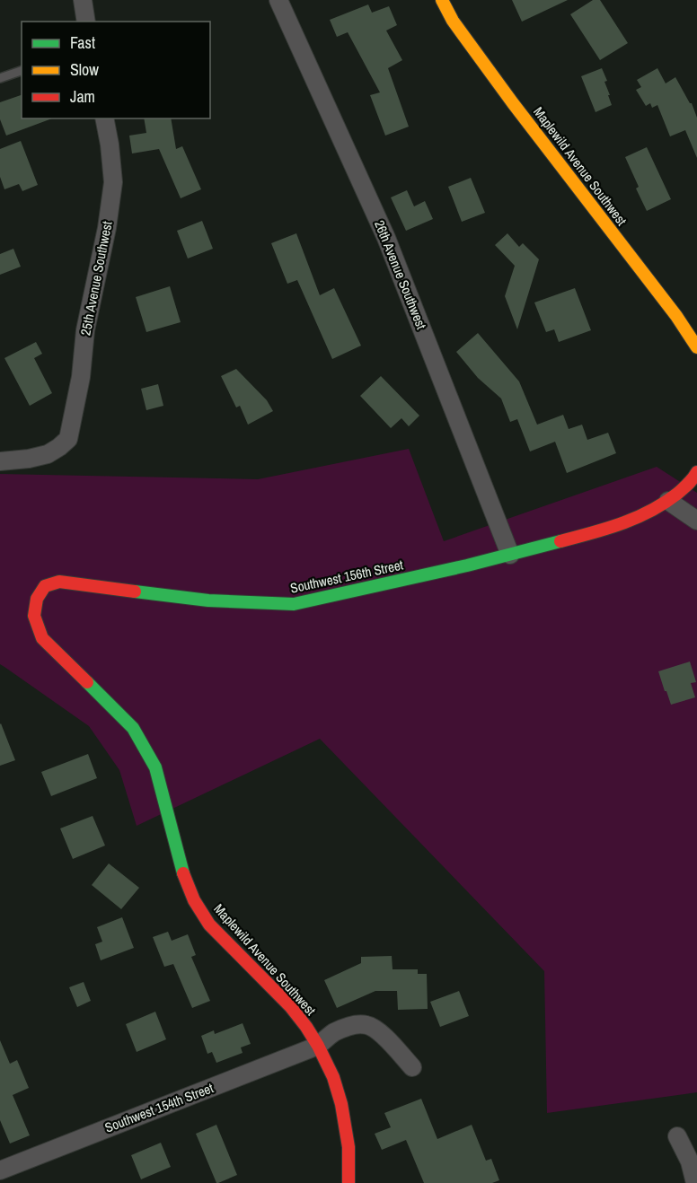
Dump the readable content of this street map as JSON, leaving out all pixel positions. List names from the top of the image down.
{
  "streets": {
    "street": [
      "Maplewild Avenue Southwest",
      "26th Avenue Southwest",
      "25th Avenue Southwest",
      "Southwest 156th Street",
      "Southwest 154th Street"
    ]
  },
  "crossings": [
    ["Maplewild Avenue Southwest", "Southwest 156th Street"],
    ["Maplewild Avenue Southwest", "Southwest 154th Street"],
    ["26th Avenue Southwest", "Southwest 156th Street"]
  ],
  "legend": ["Fast", "Slow", "Jam"]
}
